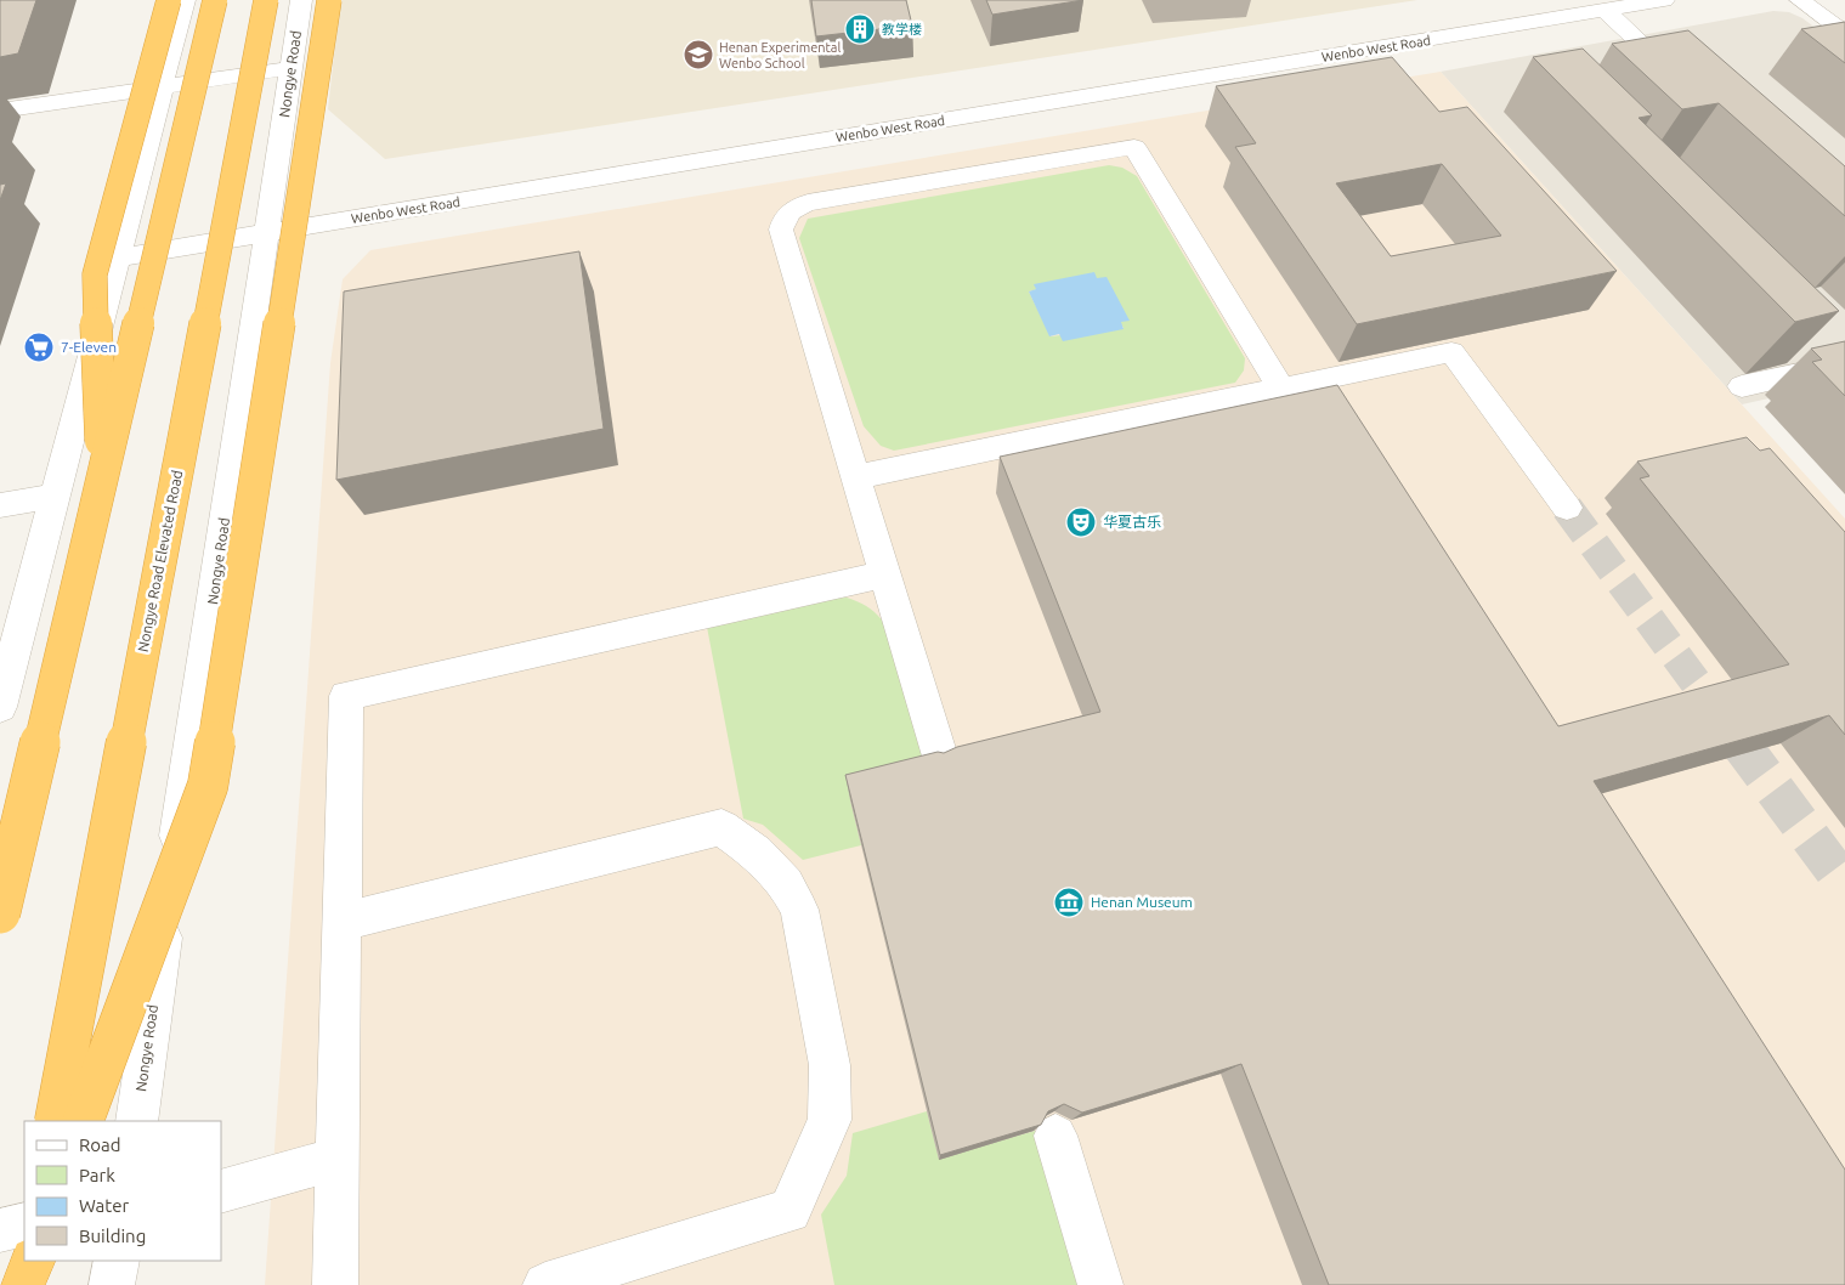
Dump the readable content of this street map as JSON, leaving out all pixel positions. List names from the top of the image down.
{
  "streets": {
    "highway": ["Nongye Road Elevated Road"],
    "street": ["Wenbo West Road", "Nongye Road"]
  },
  "crossings": [
    ["Wenbo West Road", "Nongye Road"]
  ],
  "places": {
    "building": ["教学楼"],
    "school or university": ["Henan Experimental Wenbo School"],
    "supermarket": ["7-Eleven"],
    "theatre": ["华夏古乐"],
    "museum": ["Henan Museum"]
  },
  "legend": [
    "Road",
    "Park",
    "Water",
    "Building"
  ]
}
